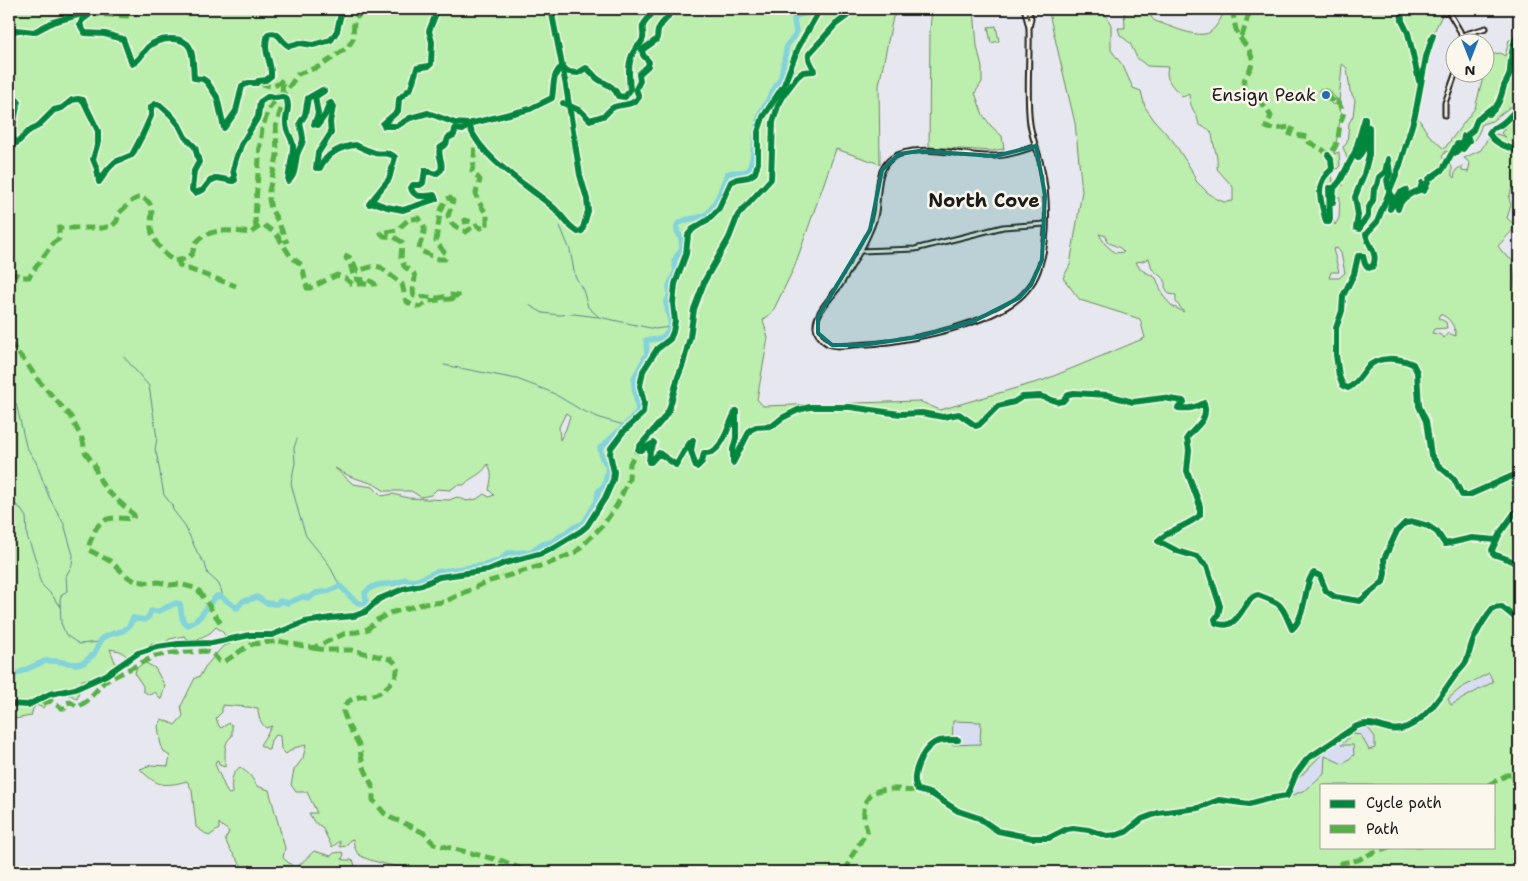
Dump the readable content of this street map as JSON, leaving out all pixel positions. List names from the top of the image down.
{
  "districts": ["North Cove"],
  "places": ["Ensign Peak"],
  "legend": ["Cycle path", "Path"],
  "north": "bottom"
}
